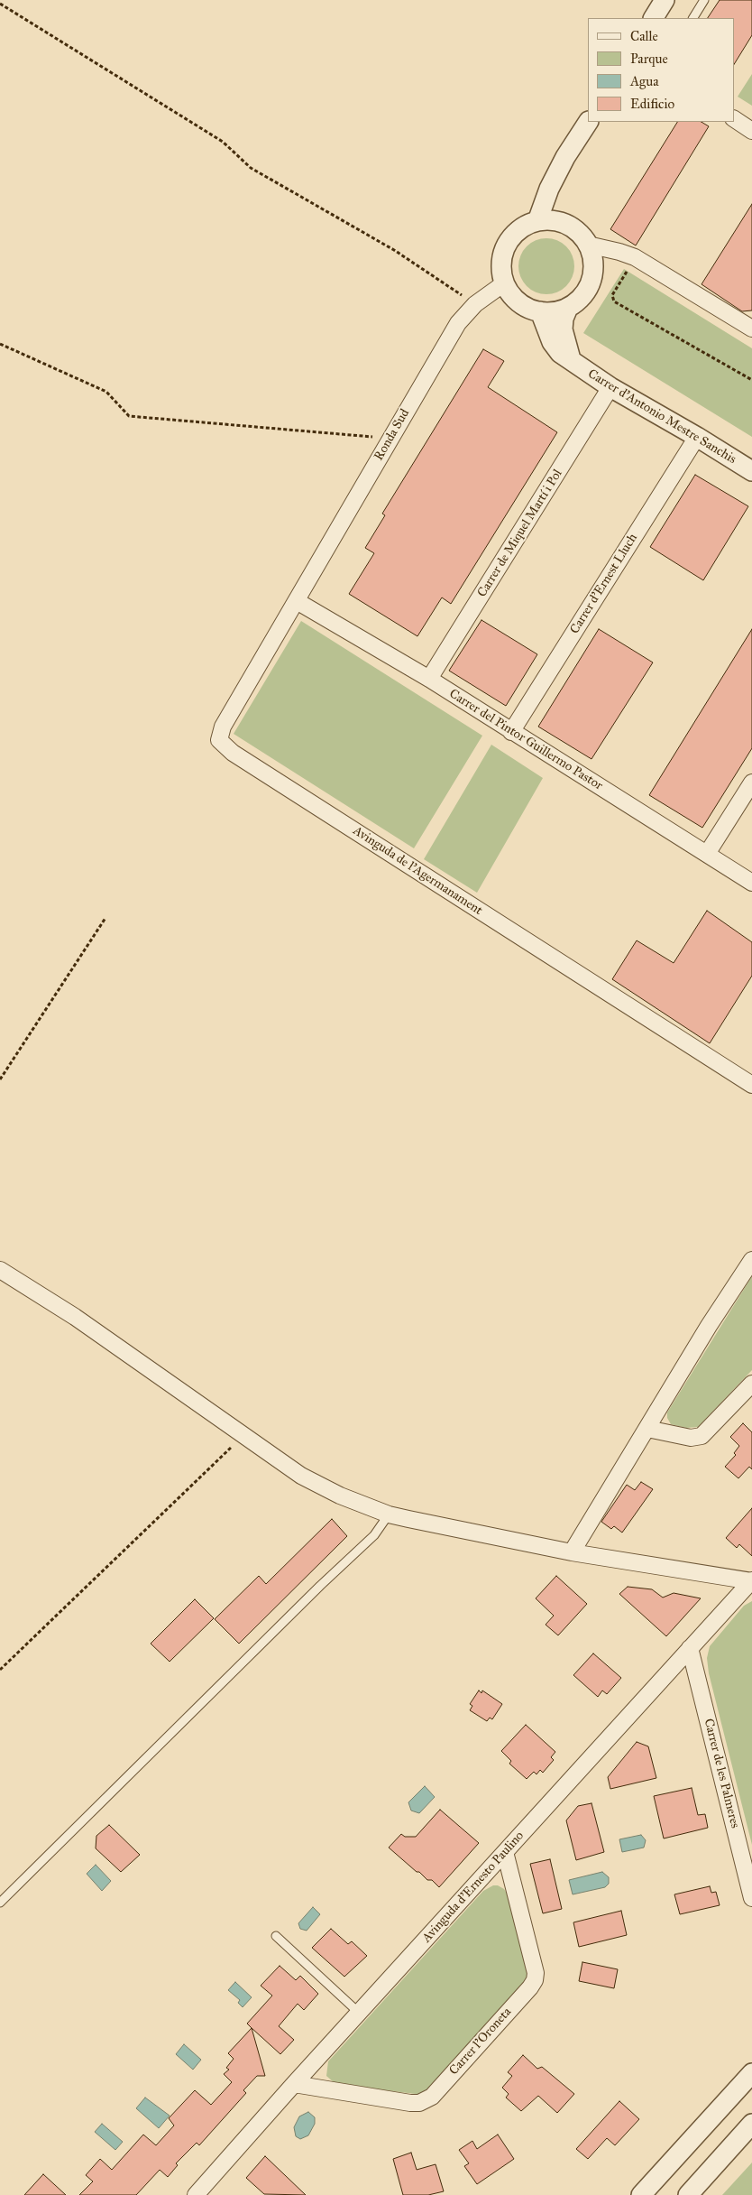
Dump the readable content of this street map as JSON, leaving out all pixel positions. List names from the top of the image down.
{
  "streets": {
    "street": [
      "Carrer d'Antonio Mestre Sanchis",
      "Ronda Sud",
      "Carrer de Miquel Martí i Pol",
      "Carrer d'Ernest Lluch",
      "Carrer del Pintor Guillermo Pastor",
      "Avinguda de l'Agermanament",
      "Carrer de les Palmeres",
      "Avinguda d'Ernesto Paulino",
      "Carrer l'Oroneta"
    ]
  },
  "crossings": [
    ["Carrer d'Antonio Mestre Sanchis", "Ronda Sud"],
    ["Carrer d'Antonio Mestre Sanchis", "Carrer de Miquel Martí i Pol"],
    ["Carrer d'Antonio Mestre Sanchis", "Carrer d'Ernest Lluch"],
    ["Ronda Sud", "Carrer del Pintor Guillermo Pastor"],
    ["Ronda Sud", "Avinguda de l'Agermanament"],
    ["Carrer de Miquel Martí i Pol", "Carrer del Pintor Guillermo Pastor"],
    ["Carrer d'Ernest Lluch", "Carrer del Pintor Guillermo Pastor"],
    ["Carrer del Pintor Guillermo Pastor", "Avinguda de l'Agermanament"],
    ["Carrer de les Palmeres", "Avinguda d'Ernesto Paulino"],
    ["Avinguda d'Ernesto Paulino", "Carrer l'Oroneta"]
  ],
  "legend": [
    "Calle",
    "Parque",
    "Agua",
    "Edificio"
  ]
}
